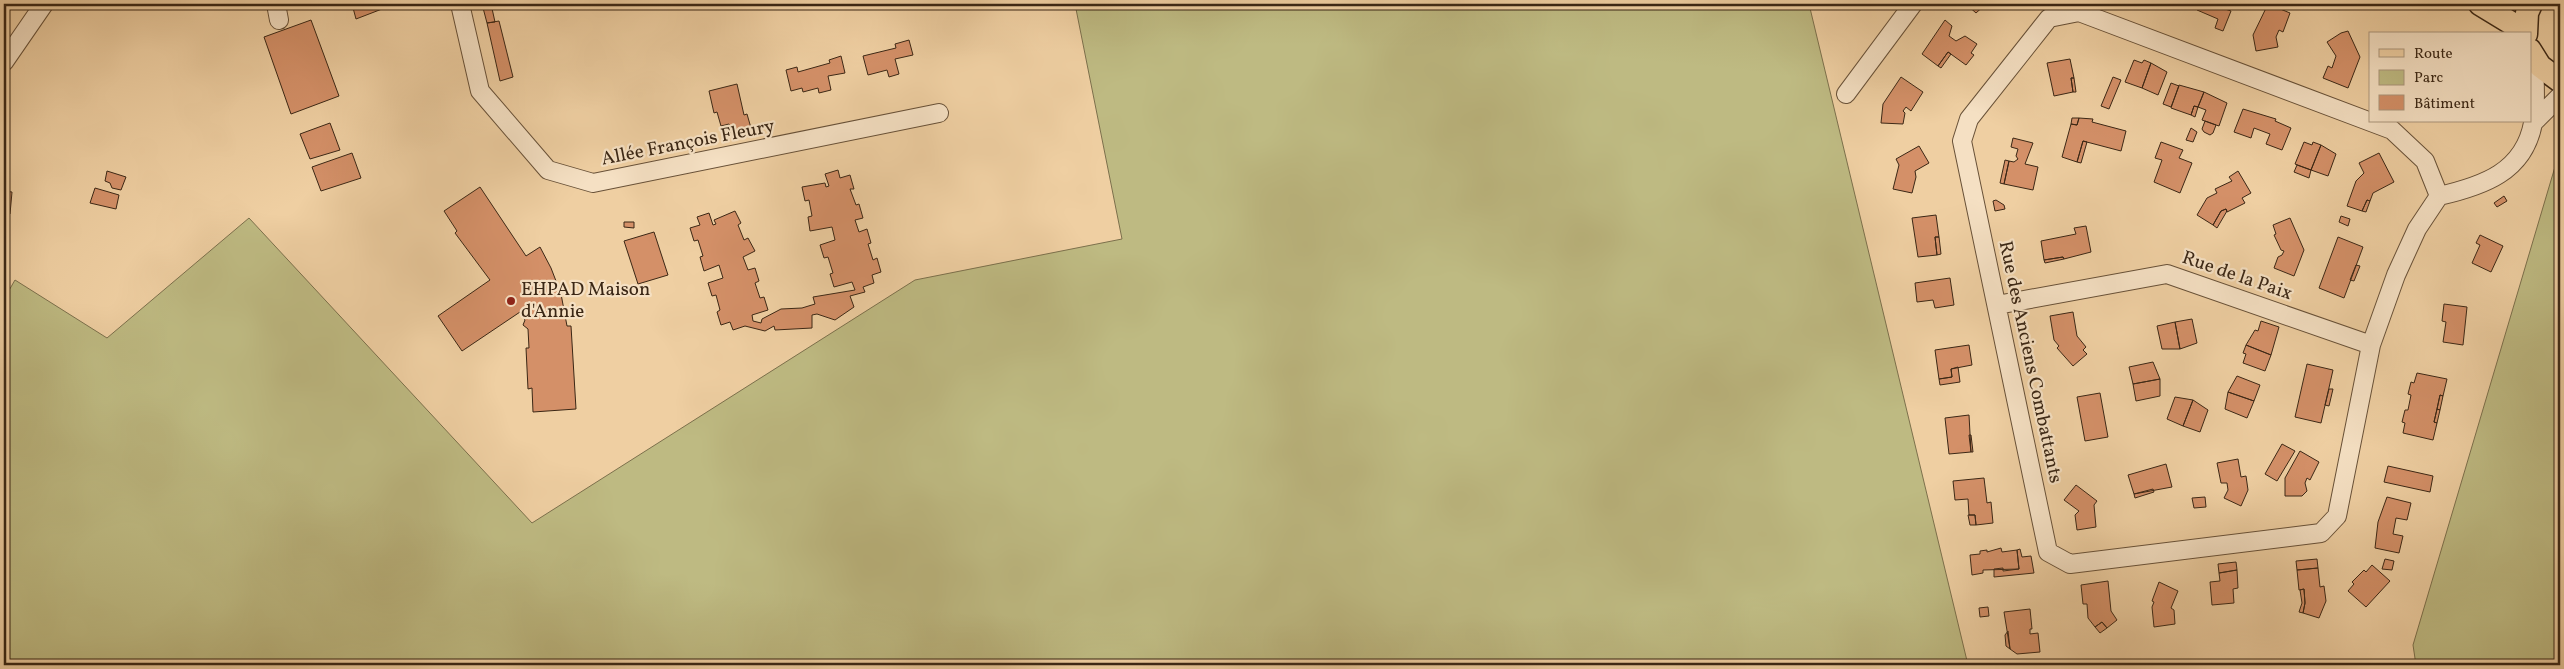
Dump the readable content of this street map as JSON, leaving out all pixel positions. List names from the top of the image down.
{
  "streets": {
    "street": ["Allée François Fleury", "Rue de la Paix", "Rue des Anciens Combattants"]
  },
  "crossings": [
    ["Rue de la Paix", "Rue des Anciens Combattants"]
  ],
  "places": ["EHPAD Maison d'Annie"],
  "legend": ["Route", "Parc", "Bâtiment"]
}
